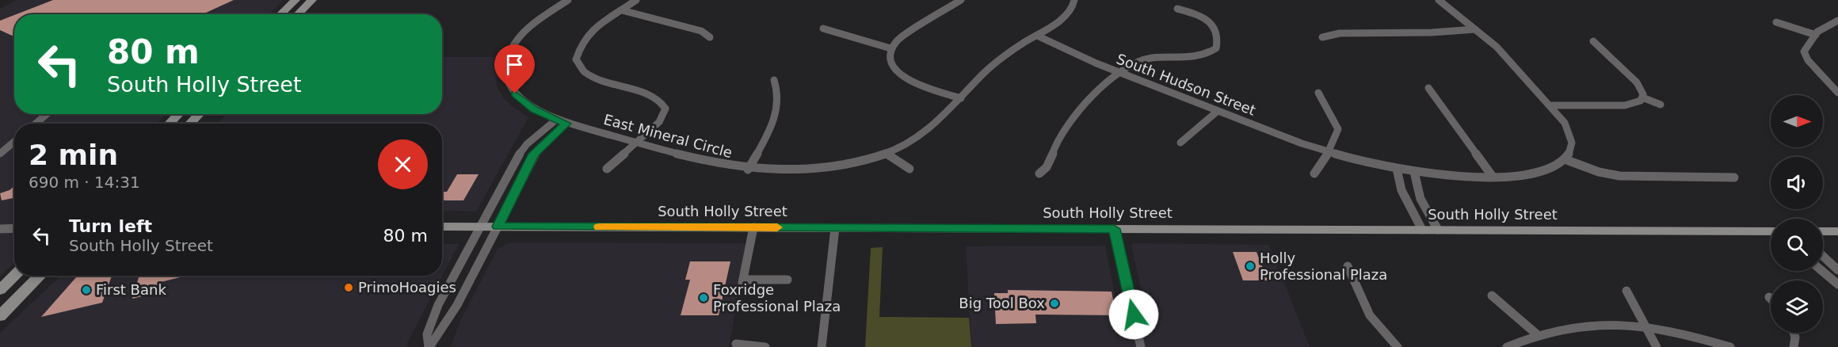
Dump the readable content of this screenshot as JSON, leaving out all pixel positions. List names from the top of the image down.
{
  "streets": {
    "main road": ["South Holly Street"],
    "street": ["South Hudson Street", "East Mineral Circle"]
  },
  "crossings": [
    ["South Hudson Street", "East Mineral Circle"]
  ],
  "places": [
    "Holly Professional Plaza",
    "PrimoHoagies",
    "First Bank",
    "Foxridge Professional Plaza",
    "Big Tool Box"
  ],
  "north": "right",
  "page": {
    "turn": ["80 m", "South Holly Street"],
    "heading": ["2 min", "690 m · 14:31"],
    "list": [
      {
        "name": "Turn left",
        "note": "South Holly Street",
        "value": "80 m"
      }
    ]
  }
}
